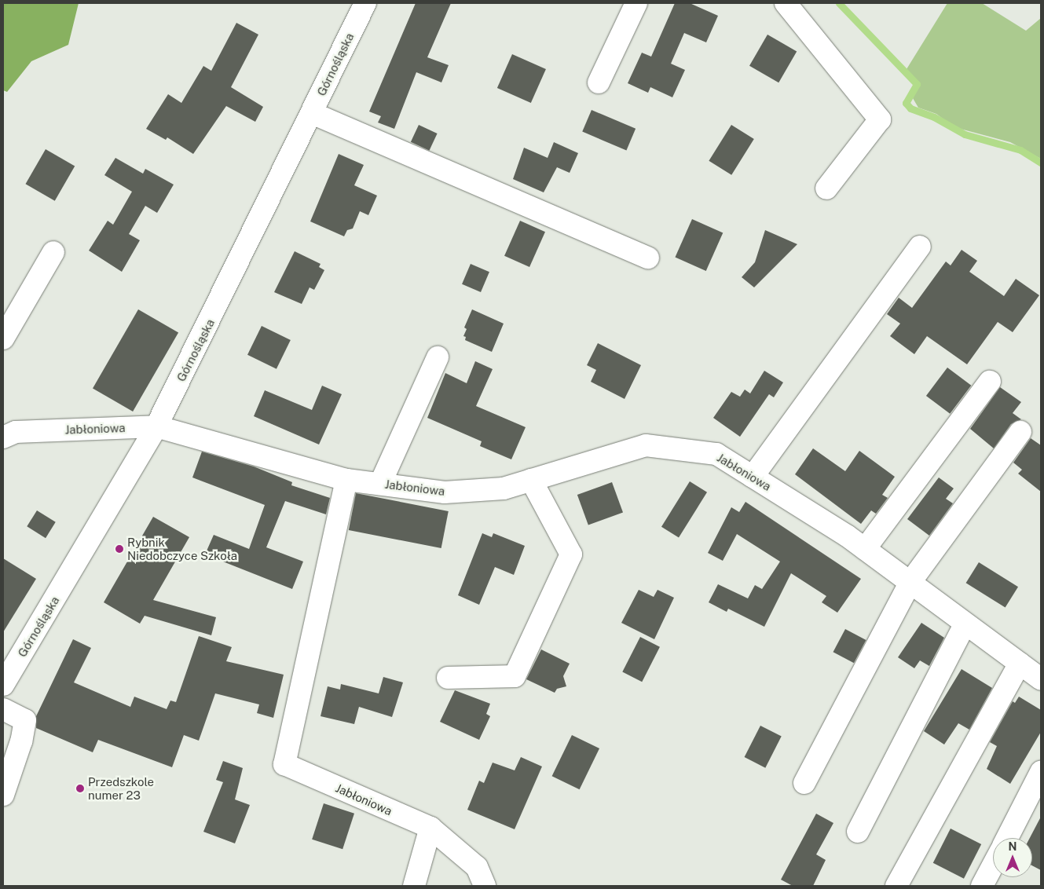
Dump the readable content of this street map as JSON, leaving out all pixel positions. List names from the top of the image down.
{
  "streets": {
    "street": ["Górnośląska", "Jabłoniowa"]
  },
  "crossings": [
    ["Górnośląska", "Jabłoniowa"]
  ],
  "places": ["Rybnik Niedobczyce Szkoła", "Przedszkole numer 23"],
  "north": "top"
}
